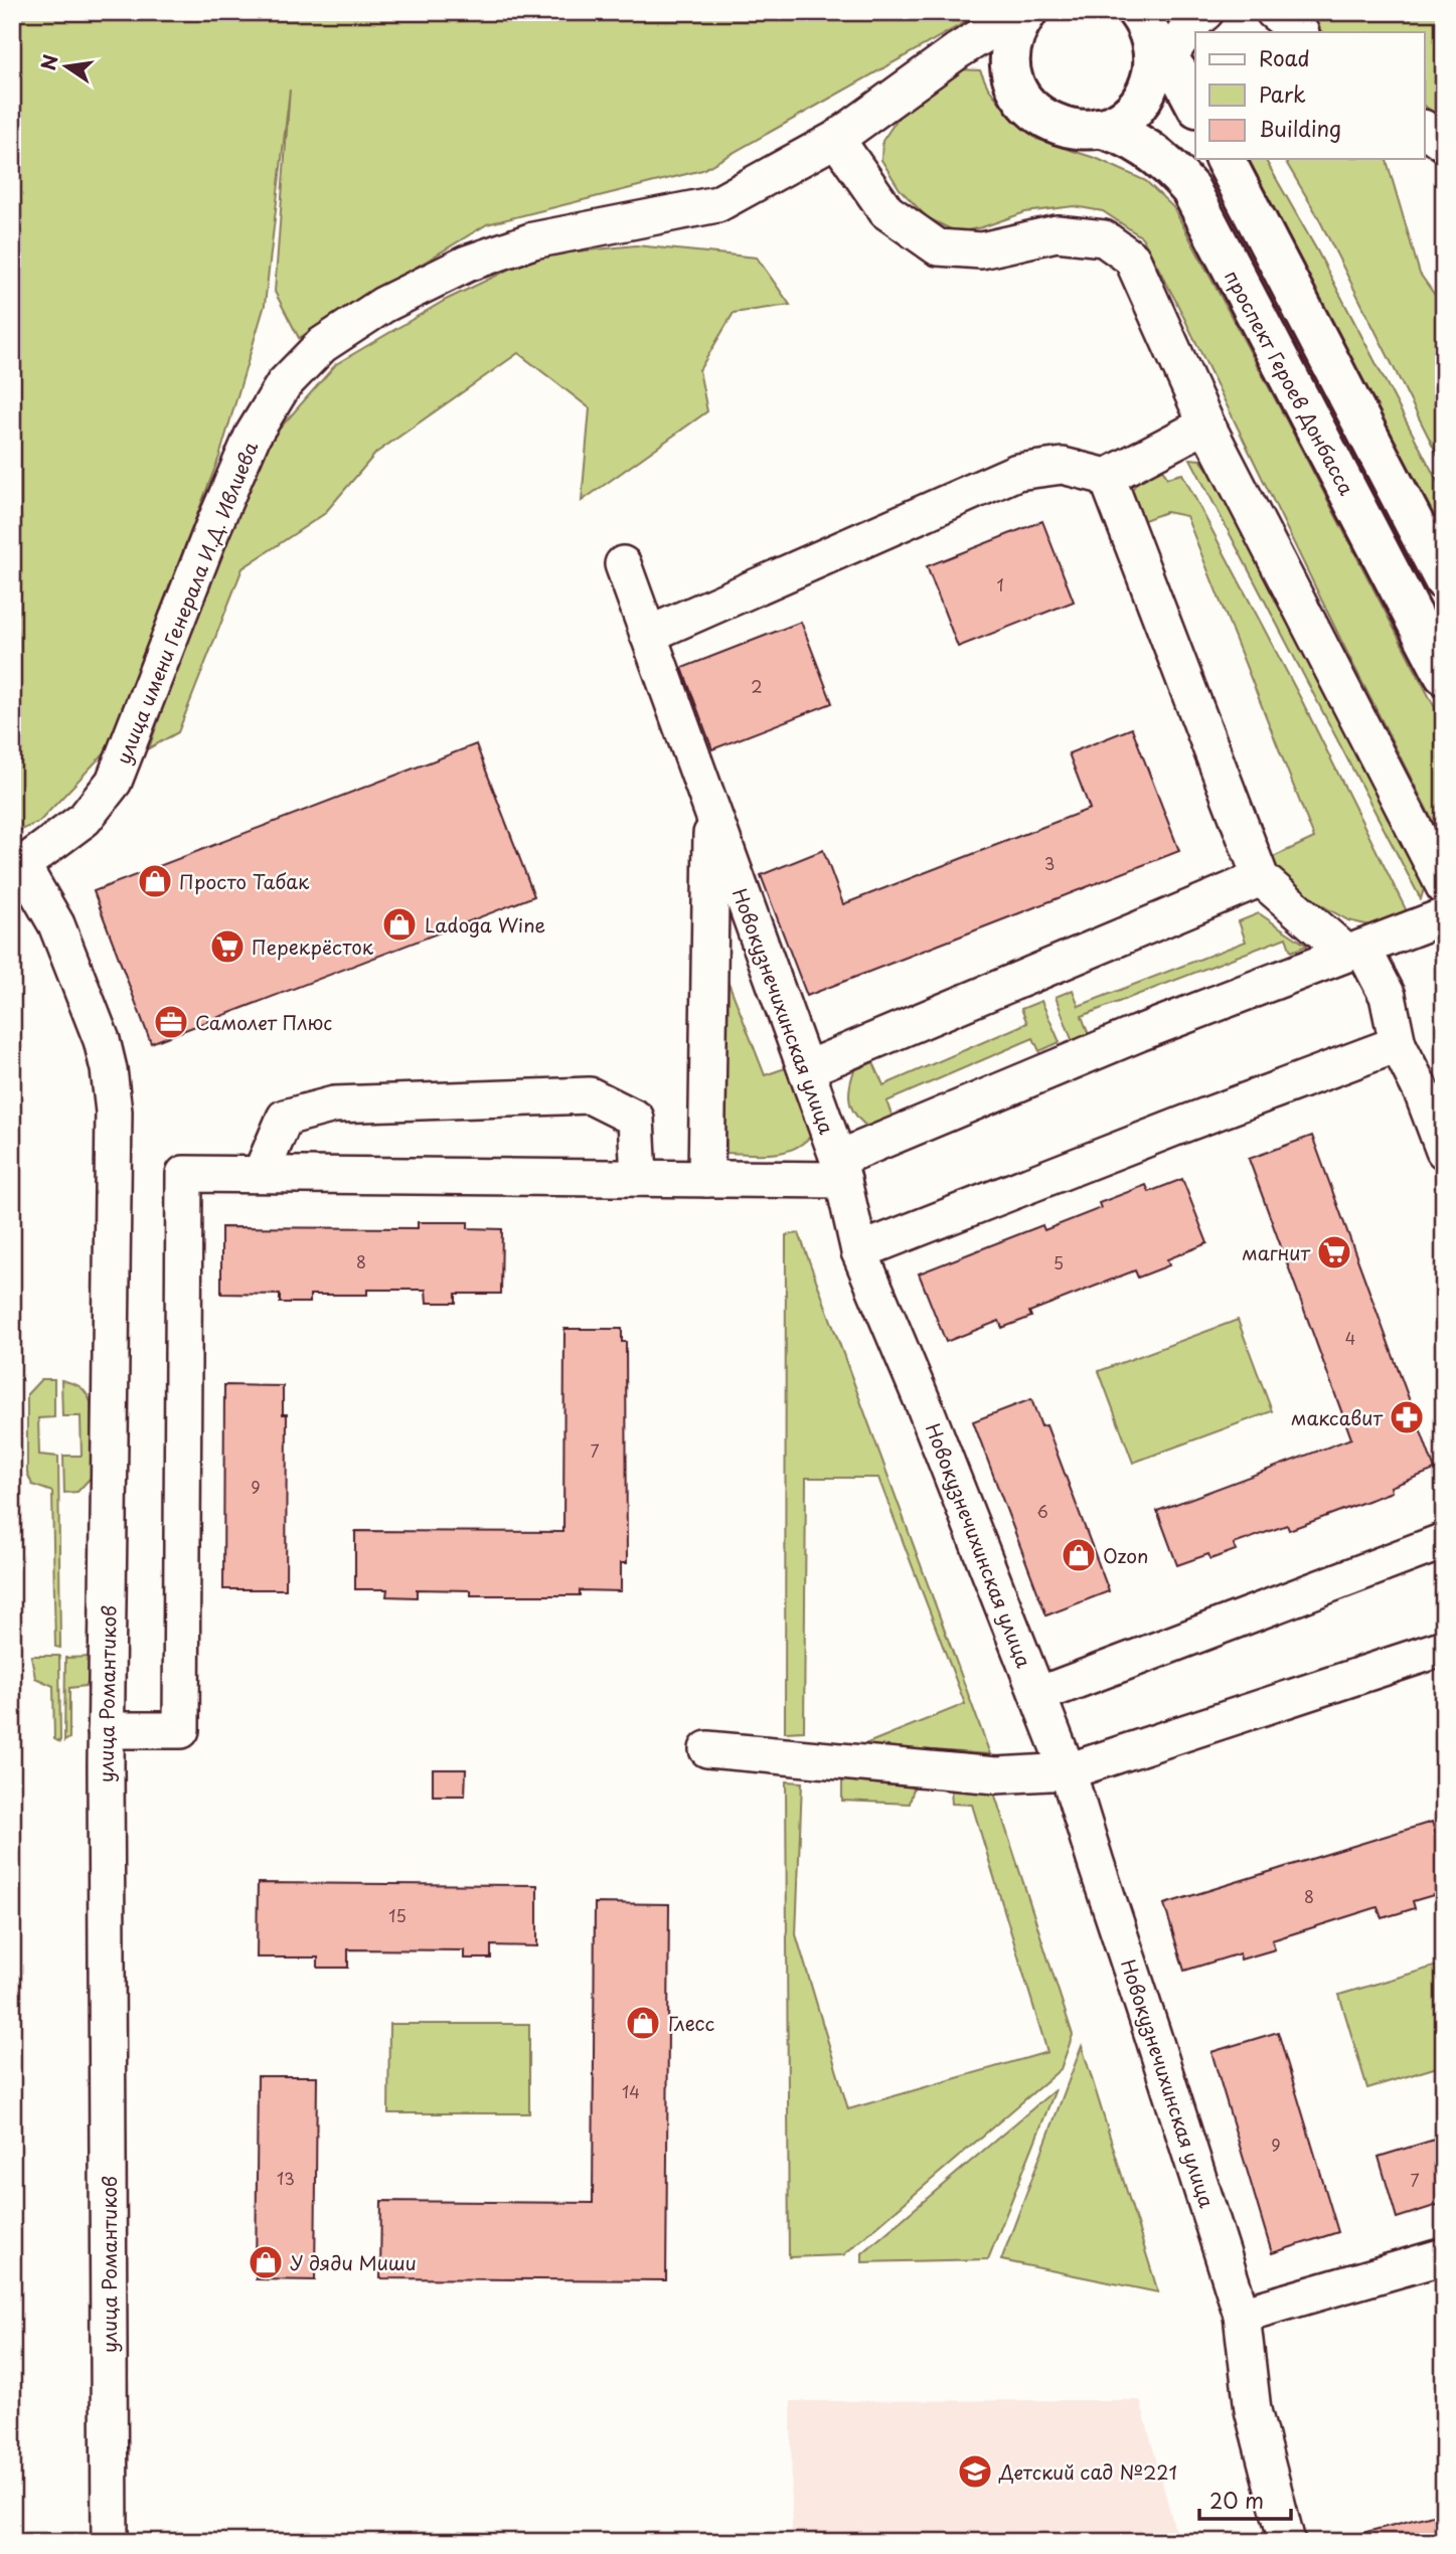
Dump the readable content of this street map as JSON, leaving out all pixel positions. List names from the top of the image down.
{
  "streets": {
    "street": [
      "проспект Героев Донбасса",
      "улица имени Генерала И.Д. Ивлиева",
      "Новокузнечихинская улица",
      "улица Романтиков"
    ]
  },
  "crossings": [
    ["улица имени Генерала И.Д. Ивлиева", "улица Романтиков"]
  ],
  "places": {
    "shop": [
      "Просто Табак",
      "Ladoga Wine",
      "Ozon",
      "Глесс",
      "У дяди Миши"
    ],
    "supermarket": ["Перекрёсток", "магнит"],
    "office": ["Самолет Плюс"],
    "pharmacy": ["максавит"],
    "school or university": ["Детский сад №221"]
  },
  "house_numbers": [
    "1",
    "2",
    "3",
    "8",
    "5",
    "4",
    "7",
    "9",
    "6",
    "8",
    "15",
    "14",
    "9",
    "13",
    "7"
  ],
  "legend": ["Road", "Park", "Building"],
  "scale_bar": "20 m",
  "north": "left"
}
